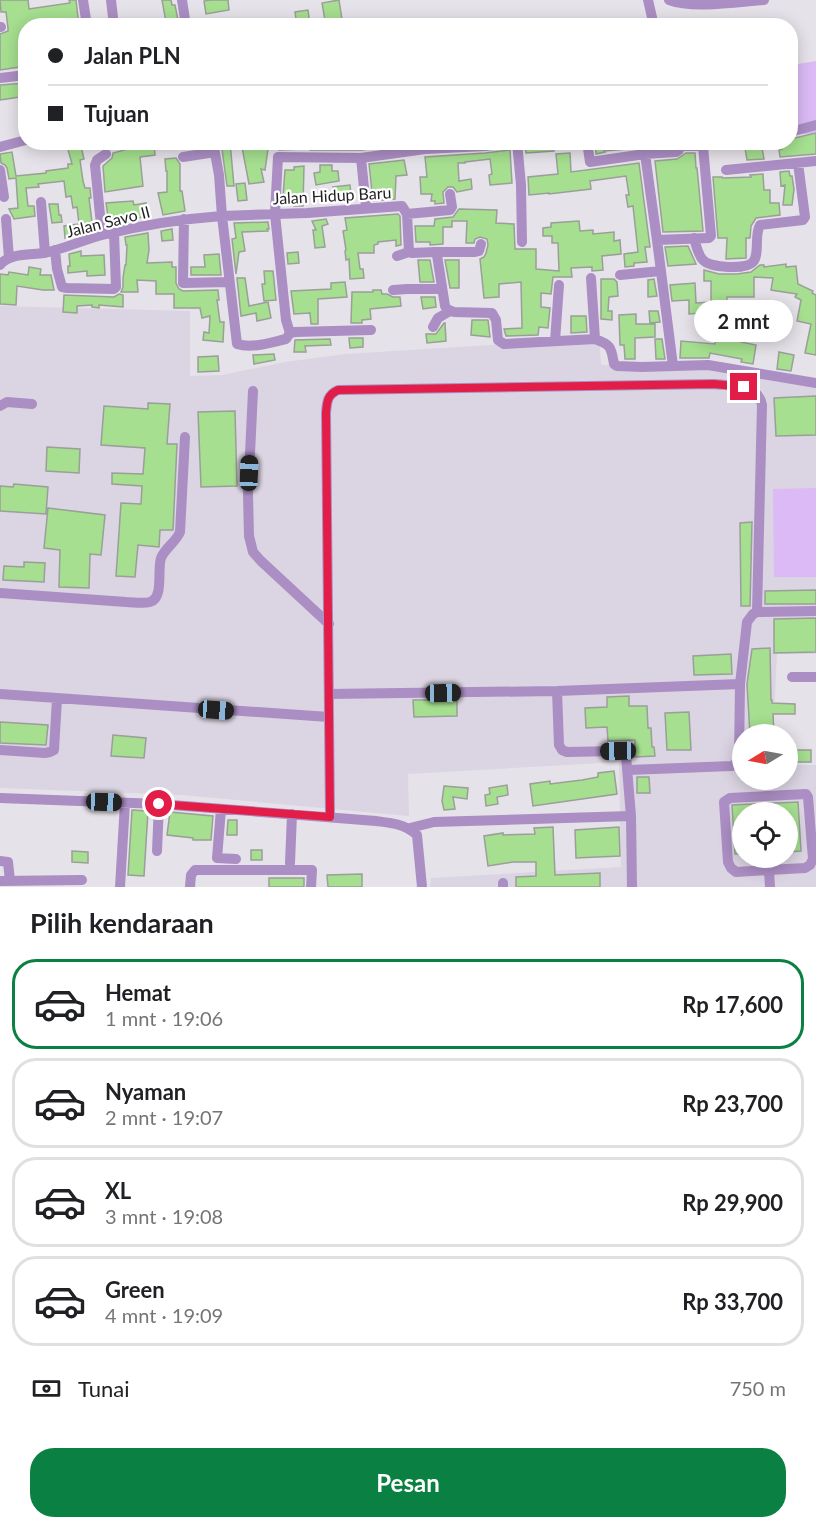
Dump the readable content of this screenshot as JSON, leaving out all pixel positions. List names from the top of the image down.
{
  "streets": {
    "street": ["Jalan Hidup Baru", "Jalan Savo II"]
  },
  "crossings": [
    ["Jalan Hidup Baru", "Jalan Savo II"]
  ],
  "north": "left",
  "page": {
    "banner": ["Jalan PLN", "Tujuan"],
    "bubble": "2 mnt",
    "heading": "Pilih kendaraan",
    "list": [
      {
        "name": "Hemat",
        "note": "1 mnt · 19:06",
        "value": "Rp 17,600"
      },
      {
        "name": "Nyaman",
        "note": "2 mnt · 19:07",
        "value": "Rp 23,700"
      },
      {
        "name": "XL",
        "note": "3 mnt · 19:08",
        "value": "Rp 29,900"
      },
      {
        "name": "Green",
        "note": "4 mnt · 19:09",
        "value": "Rp 33,700"
      }
    ],
    "pay": ["Tunai", "750 m"],
    "buttons": "Pesan"
  }
}
